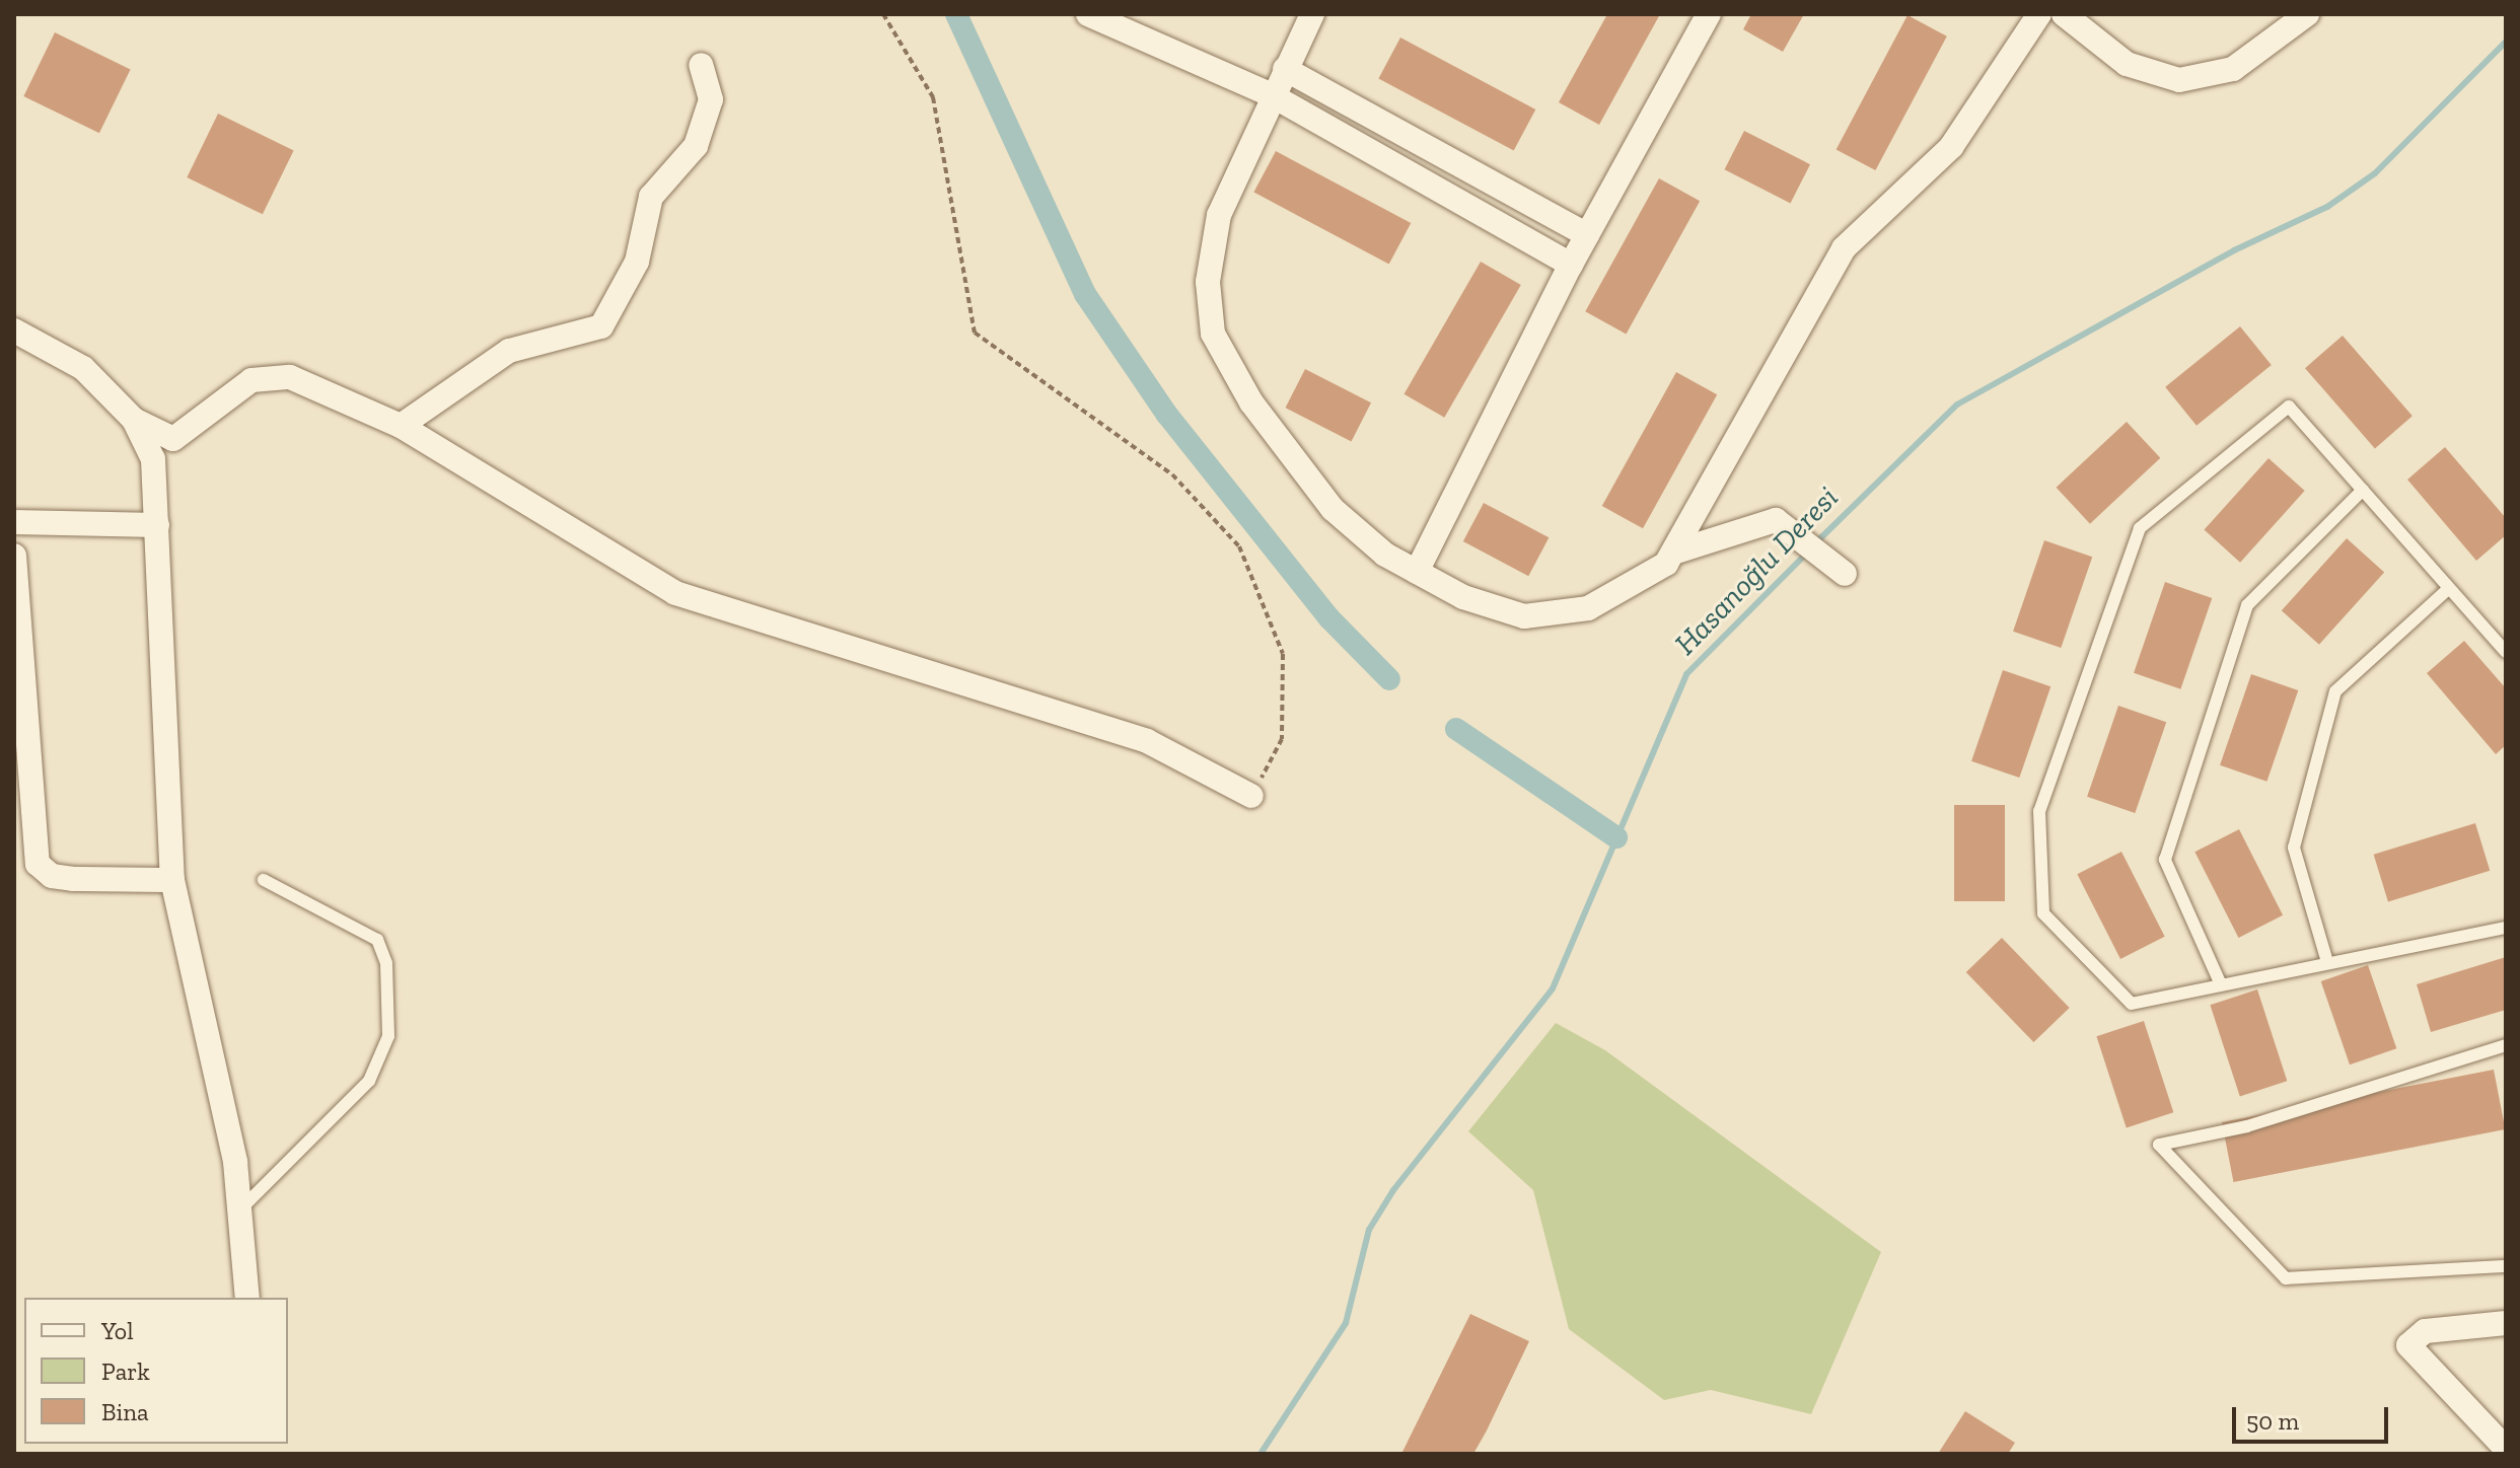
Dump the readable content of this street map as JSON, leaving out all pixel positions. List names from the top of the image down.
{
  "water": ["Hasanoğlu Deresi"],
  "legend": ["Yol", "Park", "Bina"],
  "scale_bar": "50 m"
}
